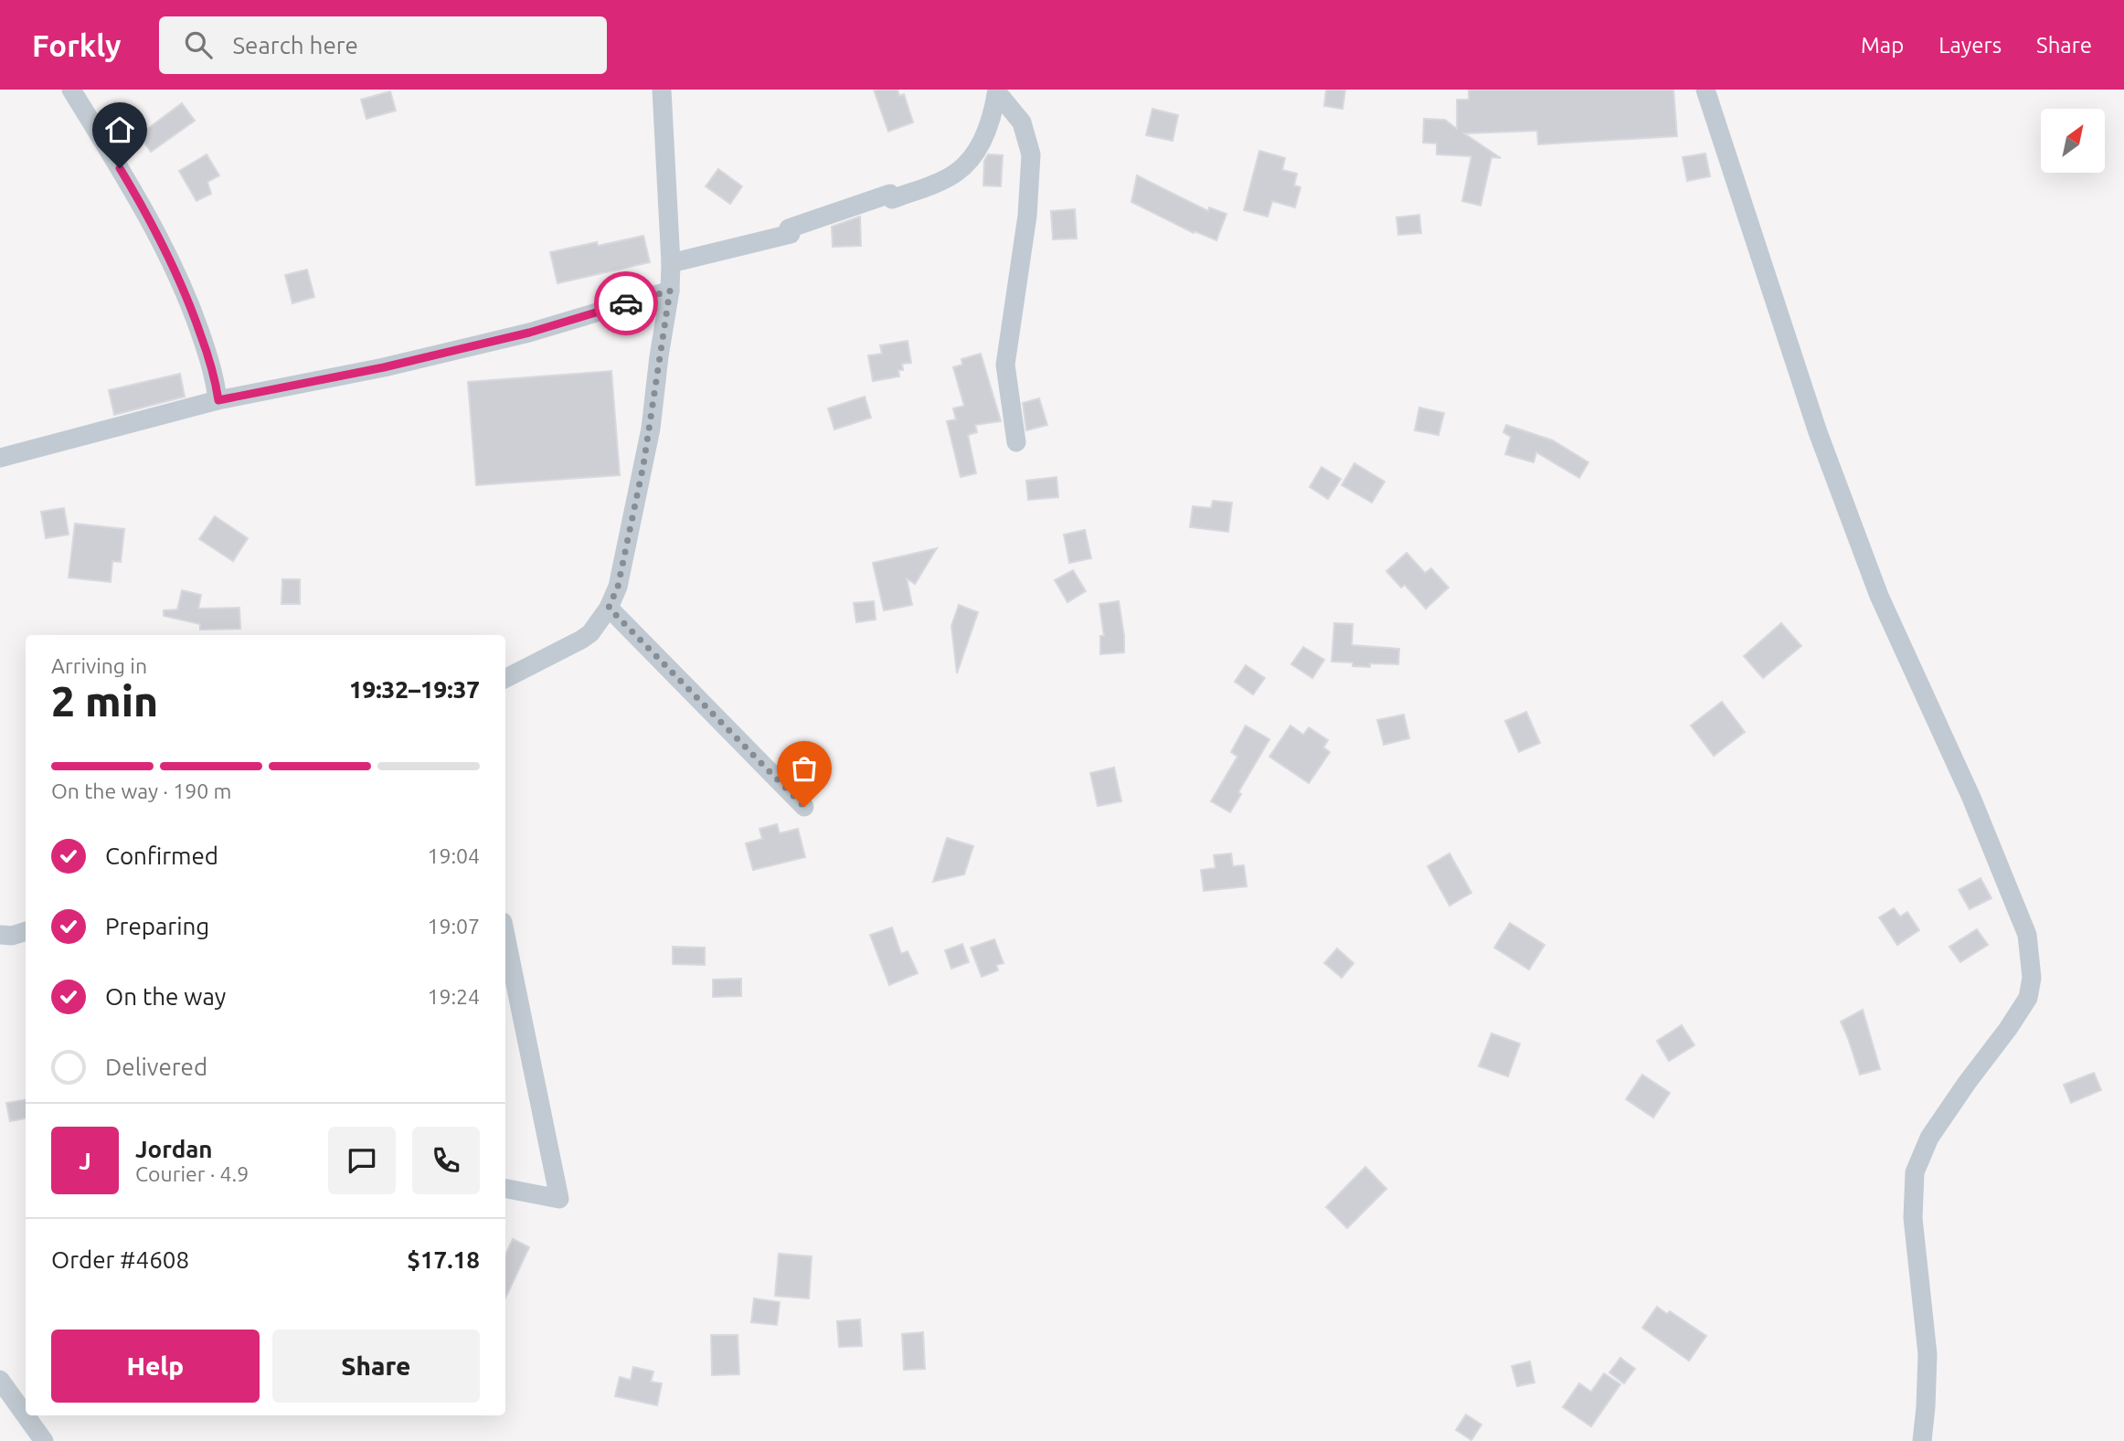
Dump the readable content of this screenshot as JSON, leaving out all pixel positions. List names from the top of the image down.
{
  "north": "top right",
  "page": {
    "header": "Forkly",
    "search": "Search here",
    "nav": ["Map", "Layers", "Share"],
    "heading": ["2 min", "Arriving in", "19:32–19:37"],
    "panel": [
      "Jordan",
      "Courier · 4.9",
      "Order #4608",
      "$17.18"
    ],
    "bar": "On the way · 190 m",
    "list": [
      ["Confirmed", "19:04"],
      ["Preparing", "19:07"],
      ["On the way", "19:24"],
      "Delivered"
    ],
    "round": "J",
    "buttons": ["Help", "Share"]
  }
}
